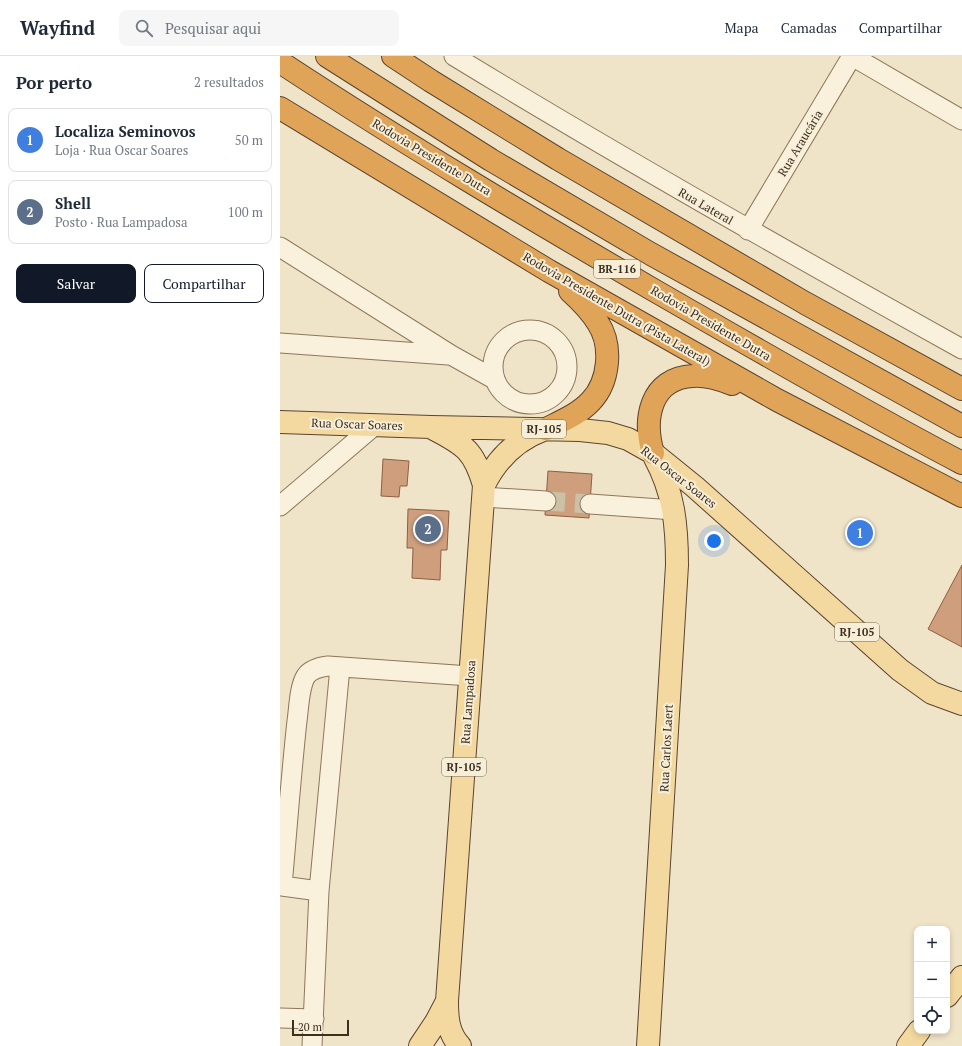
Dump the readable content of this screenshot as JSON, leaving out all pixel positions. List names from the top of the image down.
{
  "streets": {
    "highway": ["Rodovia Presidente Dutra", "BR-116", "Rodovia Presidente Dutra (Pista Lateral)"],
    "main road": [
      "Rua Oscar Soares",
      "RJ-105",
      "Rua Lampadosa",
      "Rua Carlos Laert"
    ],
    "street": ["Rua Araucária", "Rua Lateral"]
  },
  "crossings": [
    ["Rua Araucária", "Rua Lateral"],
    ["Rua Oscar Soares", "Rua Lampadosa"],
    ["Rua Oscar Soares", "Rua Carlos Laert"]
  ],
  "scale_bar": "20 m",
  "page": {
    "header": "Wayfind",
    "search": "Pesquisar aqui",
    "nav": ["Mapa", "Camadas", "Compartilhar"],
    "heading": ["Por perto", "2 resultados"],
    "list": [
      {
        "mark": "1",
        "name": "Localiza Seminovos",
        "note": "Loja · Rua Oscar Soares",
        "value": "50 m"
      },
      {
        "mark": "2",
        "name": "Shell",
        "note": "Posto · Rua Lampadosa",
        "value": "100 m"
      }
    ],
    "buttons": ["Salvar", "Compartilhar"],
    "pins": ["2", "1"],
    "map_buttons": ["+", "−"],
    "scale": "20 m"
  }
}
